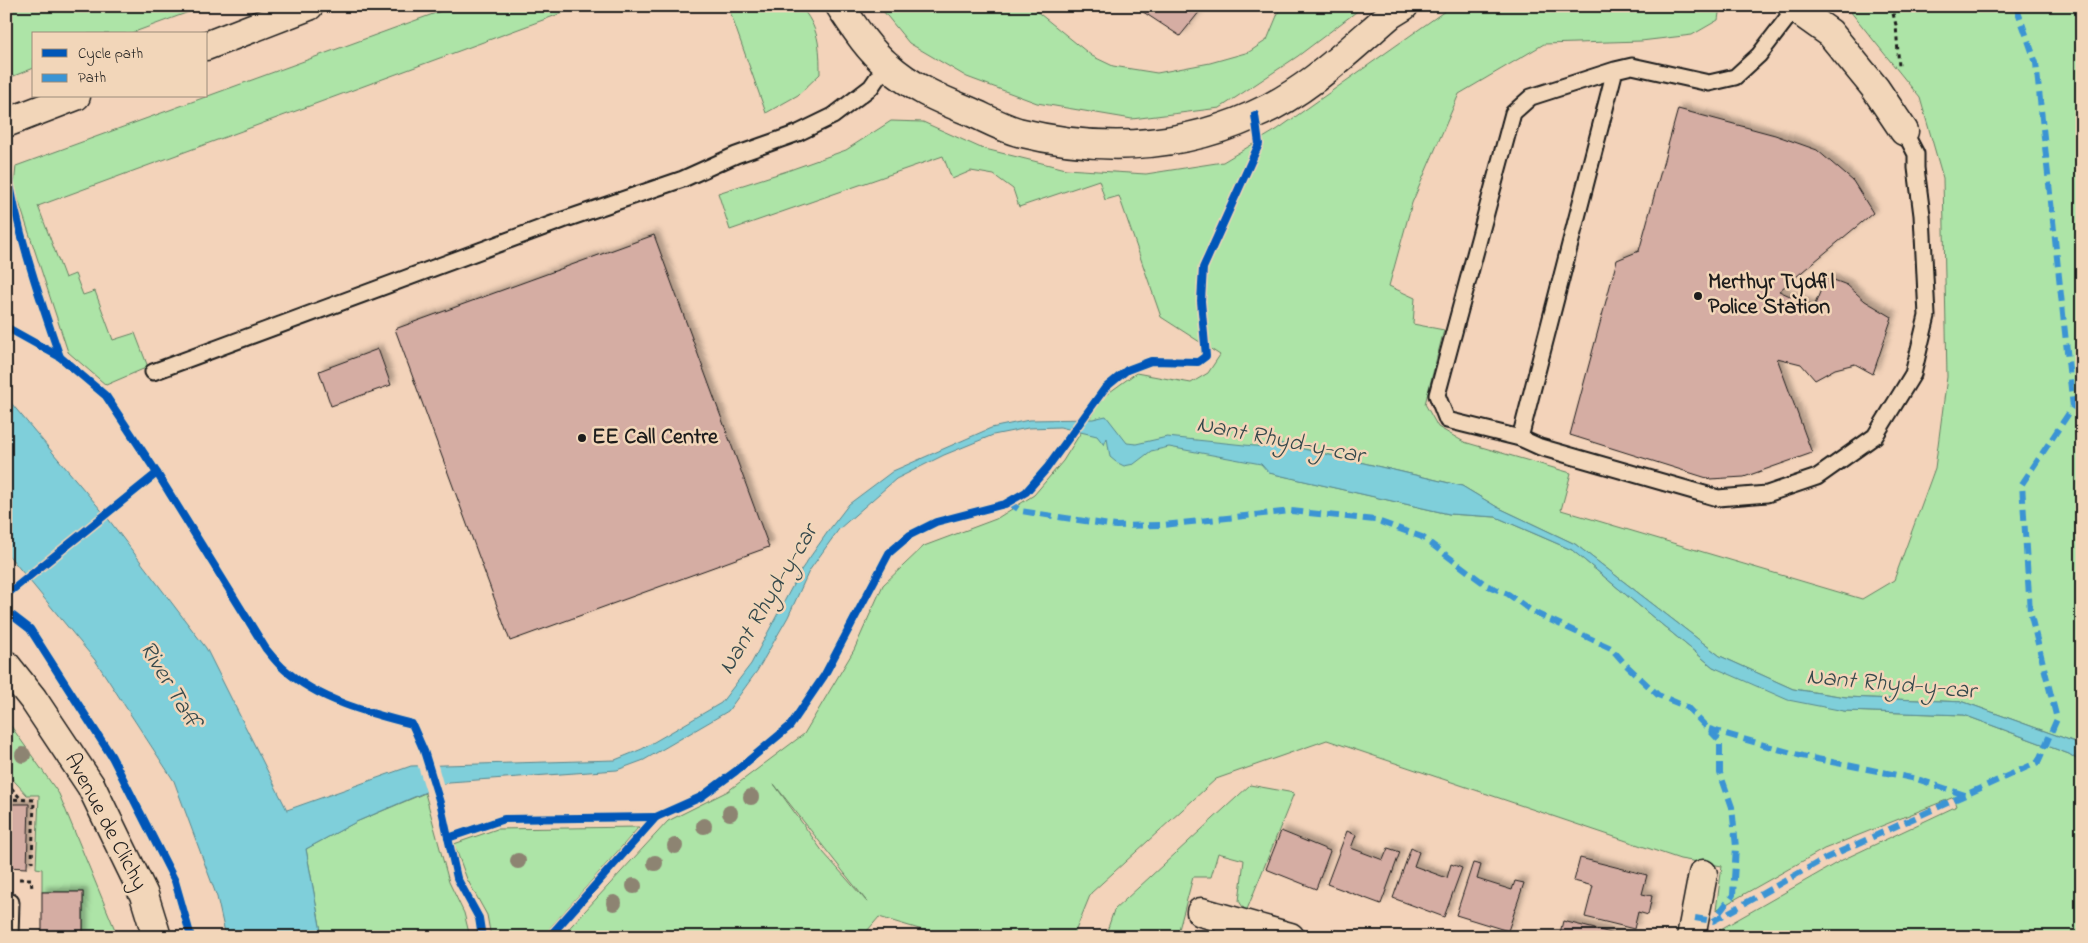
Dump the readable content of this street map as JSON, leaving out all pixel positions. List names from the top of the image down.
{
  "streets": {
    "street": ["Avenue de Clichy"]
  },
  "water": ["Nant Rhyd-y-car", "River Taff"],
  "places": ["Merthyr Tydfil Police Station", "EE Call Centre"],
  "legend": ["Cycle path", "Path"]
}
